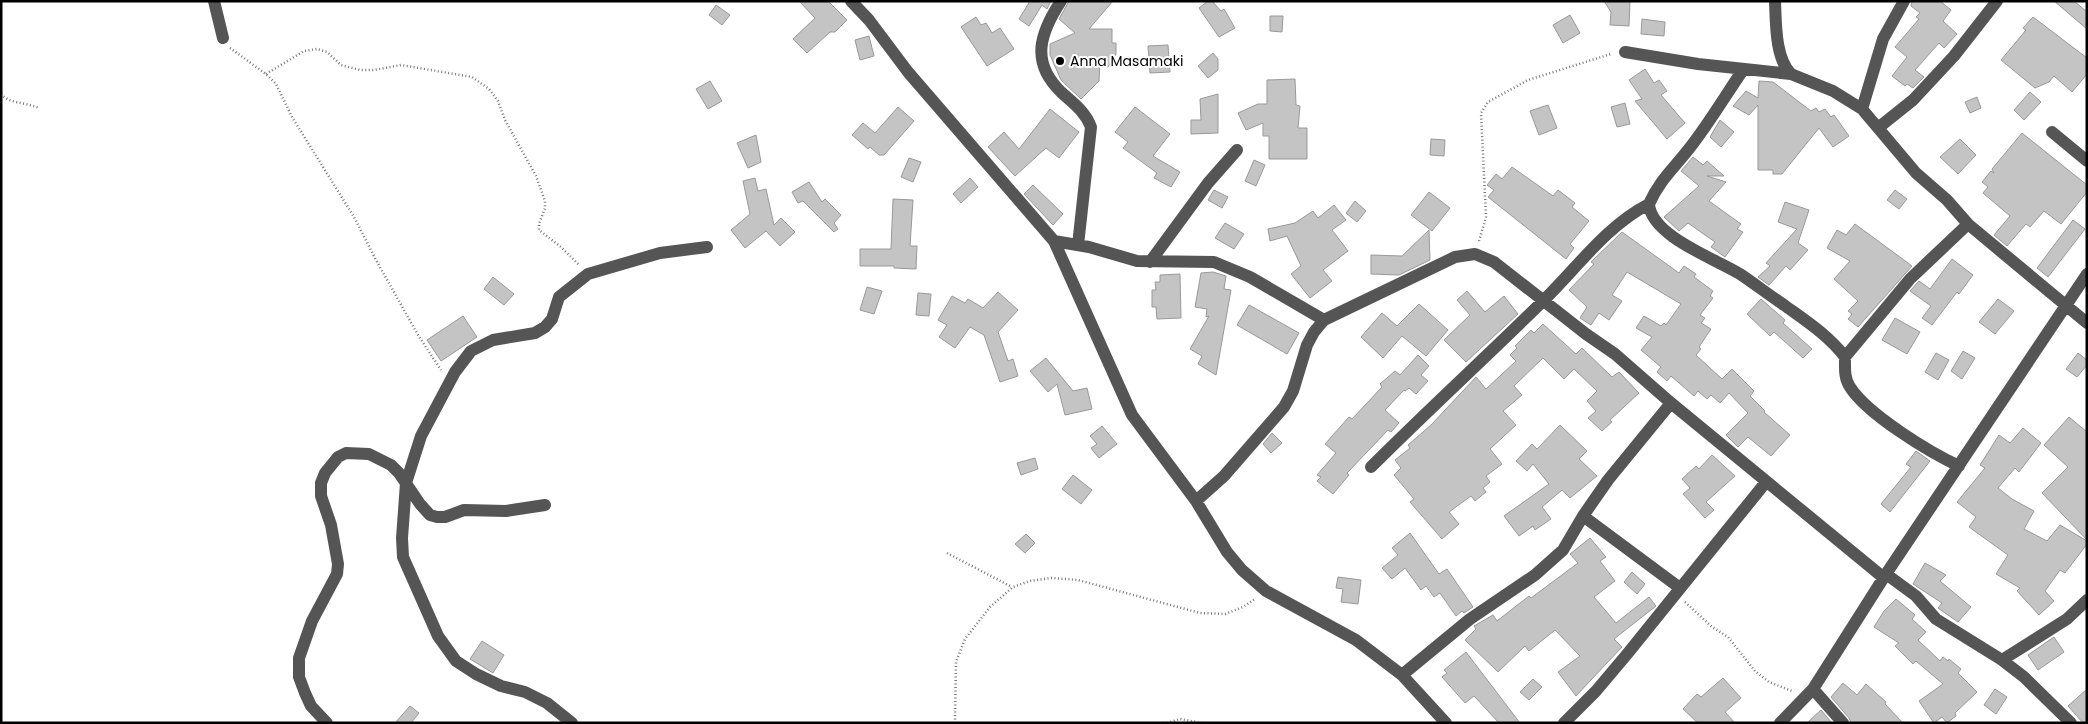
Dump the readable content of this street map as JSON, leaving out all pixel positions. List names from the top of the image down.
{
  "places": ["Anna Masamaki"]
}
